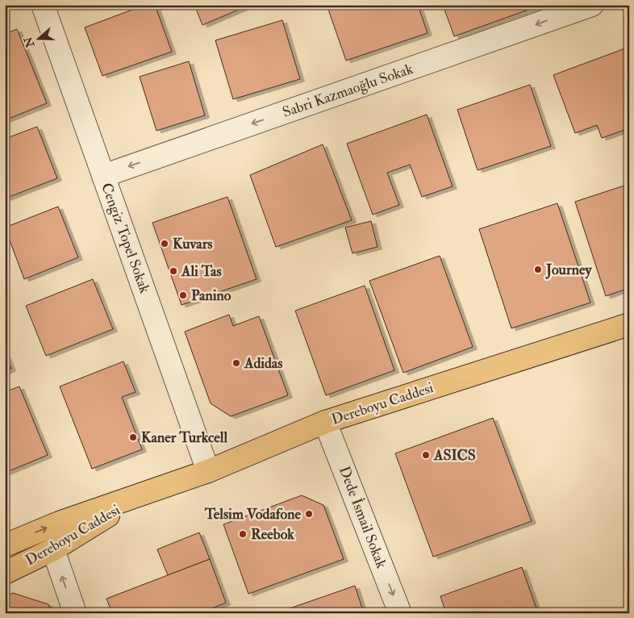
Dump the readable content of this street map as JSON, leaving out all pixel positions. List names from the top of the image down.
{
  "streets": {
    "main road": ["Dereboyu Caddesi"],
    "street": ["Sabri Kazmaoğlu Sokak", "Cengiz Topel Sokak", "Dede İsmail Sokak"]
  },
  "crossings": [
    ["Sabri Kazmaoğlu Sokak", "Cengiz Topel Sokak"],
    ["Cengiz Topel Sokak", "Dereboyu Caddesi"],
    ["Dereboyu Caddesi", "Dede İsmail Sokak"]
  ],
  "one_way": ["Sabri Kazmaoğlu Sokak", "Dede İsmail Sokak"],
  "places": [
    "Kuvars",
    "Journey",
    "Ali Tas",
    "Panino",
    "Adidas",
    "Kaner Turkcell",
    "ASICS",
    "Telsim Vodafone",
    "Reebok"
  ],
  "north": "left"
}
